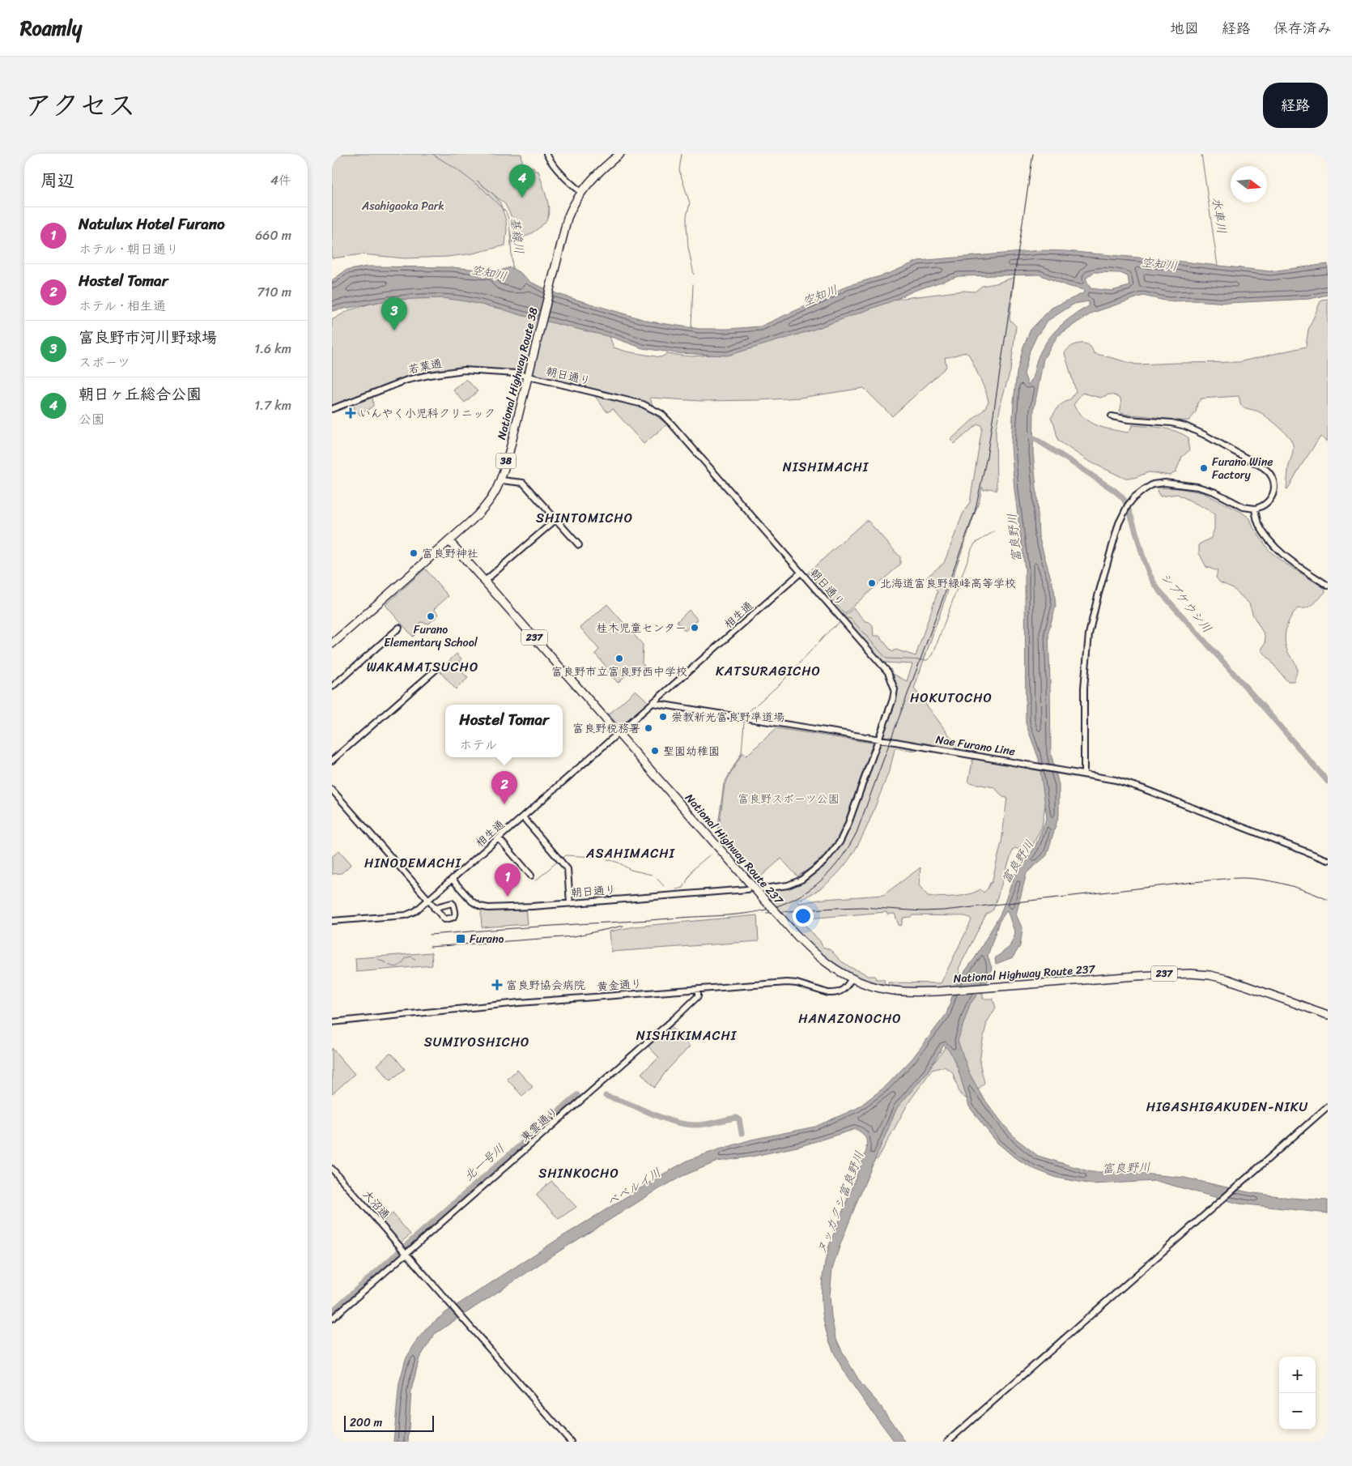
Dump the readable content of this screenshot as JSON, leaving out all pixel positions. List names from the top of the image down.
{
  "streets": {
    "highway": [
      "National Highway Route 38",
      "38",
      "237",
      "National Highway Route 237"
    ],
    "street": [
      "若葉通",
      "朝日通り",
      "相生通",
      "Nae Furano Line",
      "黄金通り",
      "東雲通り",
      "大沼通"
    ]
  },
  "crossings": [
    ["若葉通", "National Highway Route 38"],
    ["若葉通", "朝日通り"],
    ["National Highway Route 38", "朝日通り"],
    ["National Highway Route 38", "National Highway Route 237"],
    ["朝日通り", "相生通"],
    ["朝日通り", "Nae Furano Line"],
    ["相生通", "Nae Furano Line"],
    ["相生通", "National Highway Route 237"],
    ["National Highway Route 237", "黄金通り"],
    ["黄金通り", "東雲通り"],
    ["東雲通り", "大沼通"]
  ],
  "districts": [
    "NISHIMACHI",
    "SHINTOMICHO",
    "WAKAMATSUCHO",
    "KATSURAGICHO",
    "HOKUTOCHO",
    "ASAHIMACHI",
    "HINODEMACHI",
    "HANAZONOCHO",
    "NISHIKIMACHI",
    "SUMIYOSHICHO",
    "HIGASHIGAKUDEN-NIKU",
    "SHINKOCHO"
  ],
  "water": [
    "水車川",
    "基線川",
    "空知川",
    "富良野川",
    "シブケウシ川",
    "北一号川",
    "ベベルイ川",
    "ヌッカクシ富良野川"
  ],
  "parks": ["Asahigaoka Park", "富良野スポーツ公園"],
  "places": {
    "health": ["いんやく小児科クリニック", "富良野協会病院"],
    "other": [
      "Furano Wine Factory",
      "富良野神社",
      "北海道富良野緑峰高等学校",
      "Furano Elementary School",
      "桂木児童センター",
      "富良野市立富良野西中学校",
      "崇教新光富良野準道場",
      "富良野税務署",
      "聖園幼稚園"
    ],
    "transit": ["Furano"]
  },
  "scale_bar": "200 m",
  "north": "right",
  "page": {
    "header": "Roamly",
    "nav": ["地図", "経路", "保存済み"],
    "title": "アクセス",
    "buttons": "経路",
    "heading": ["周辺", "4件"],
    "pins": [
      "4",
      "3",
      "2",
      "1"
    ],
    "list": [
      {
        "mark": "1",
        "name": "Natulux Hotel Furano",
        "note": "ホテル · 朝日通り",
        "value": "660 m"
      },
      {
        "mark": "2",
        "name": "Hostel Tomar",
        "note": "ホテル · 相生通",
        "value": "710 m"
      },
      {
        "mark": "3",
        "name": "富良野市河川野球場",
        "note": "スポーツ",
        "value": "1.6 km"
      },
      {
        "mark": "4",
        "name": "朝日ヶ丘総合公園",
        "note": "公園",
        "value": "1.7 km"
      }
    ],
    "popup": ["Hostel Tomar", "ホテル"],
    "map_buttons": ["+", "−"],
    "scale": "200 m"
  }
}
